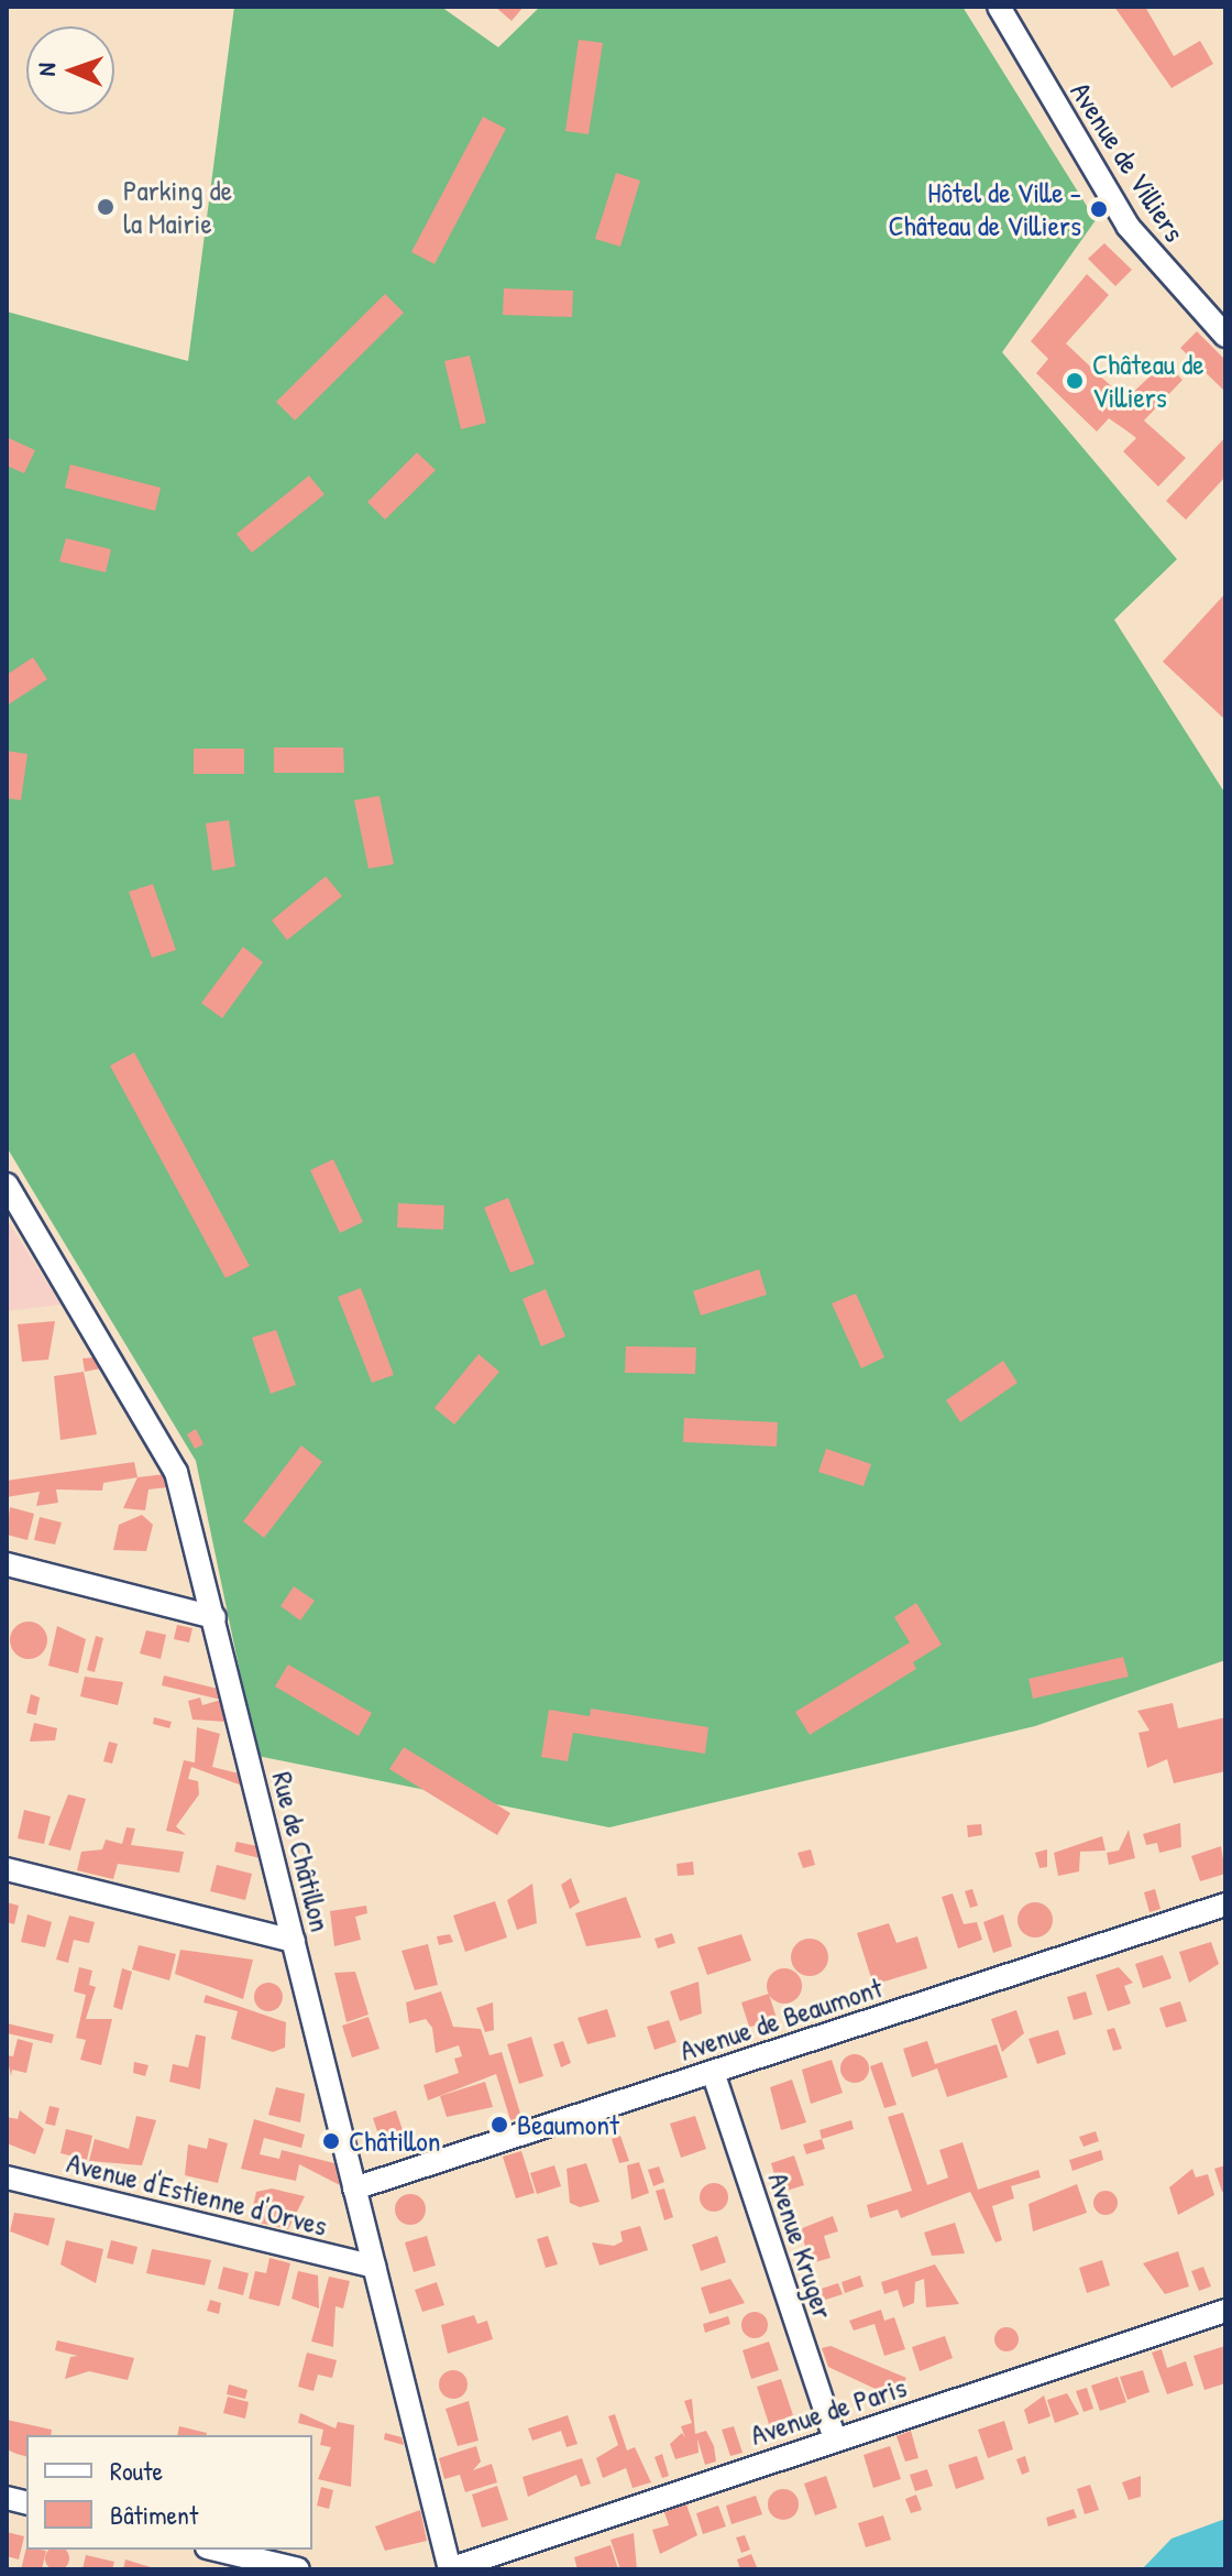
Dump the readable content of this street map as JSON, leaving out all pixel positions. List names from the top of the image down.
{
  "streets": {
    "street": [
      "Avenue de Villiers",
      "Rue de Châtillon",
      "Avenue de Beaumont",
      "Avenue d'Estienne d'Orves",
      "Avenue Kruger",
      "Avenue de Paris"
    ]
  },
  "crossings": [
    ["Rue de Châtillon", "Avenue de Beaumont"],
    ["Rue de Châtillon", "Avenue d'Estienne d'Orves"],
    ["Rue de Châtillon", "Avenue de Paris"],
    ["Avenue de Beaumont", "Avenue Kruger"],
    ["Avenue Kruger", "Avenue de Paris"]
  ],
  "places": [
    "Parking de la Mairie",
    "Hôtel de Ville - Château de Villiers",
    "Château de Villiers",
    "Beaumont",
    "Châtillon"
  ],
  "legend": ["Route", "Bâtiment"],
  "north": "left"
}
